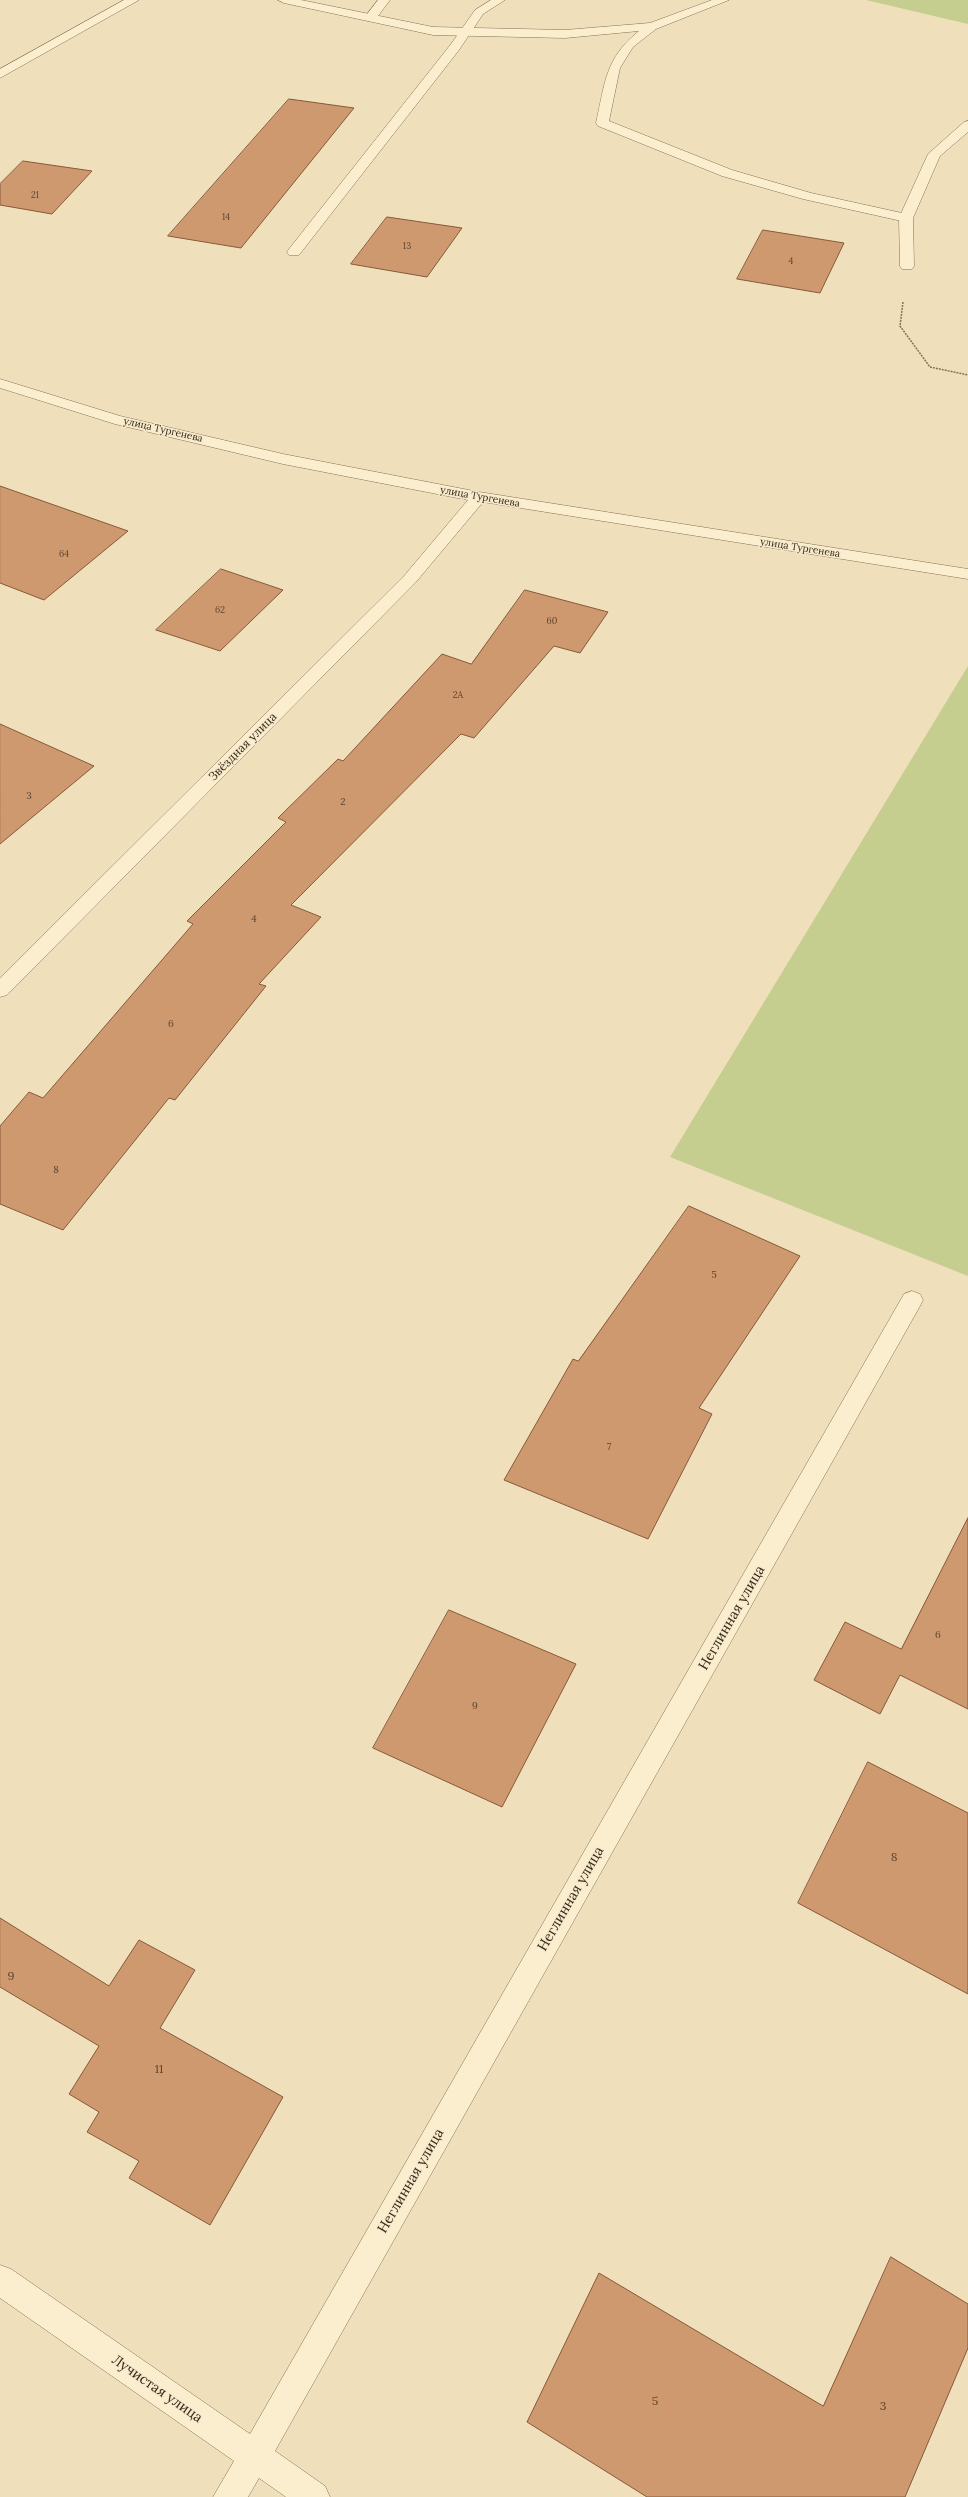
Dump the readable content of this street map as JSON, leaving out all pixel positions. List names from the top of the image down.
{
  "streets": {
    "street": [
      "улица Тургенева",
      "Звёздная улица",
      "Неглинная улица",
      "Лучистая улица"
    ]
  },
  "crossings": [
    ["улица Тургенева", "Звёздная улица"],
    ["Неглинная улица", "Лучистая улица"]
  ],
  "house_numbers": [
    "21",
    "14",
    "13",
    "4",
    "64",
    "62",
    "60",
    "2А",
    "3",
    "2",
    "4",
    "6",
    "8",
    "5",
    "7",
    "6",
    "9",
    "8",
    "9",
    "11",
    "5",
    "3"
  ]
}
